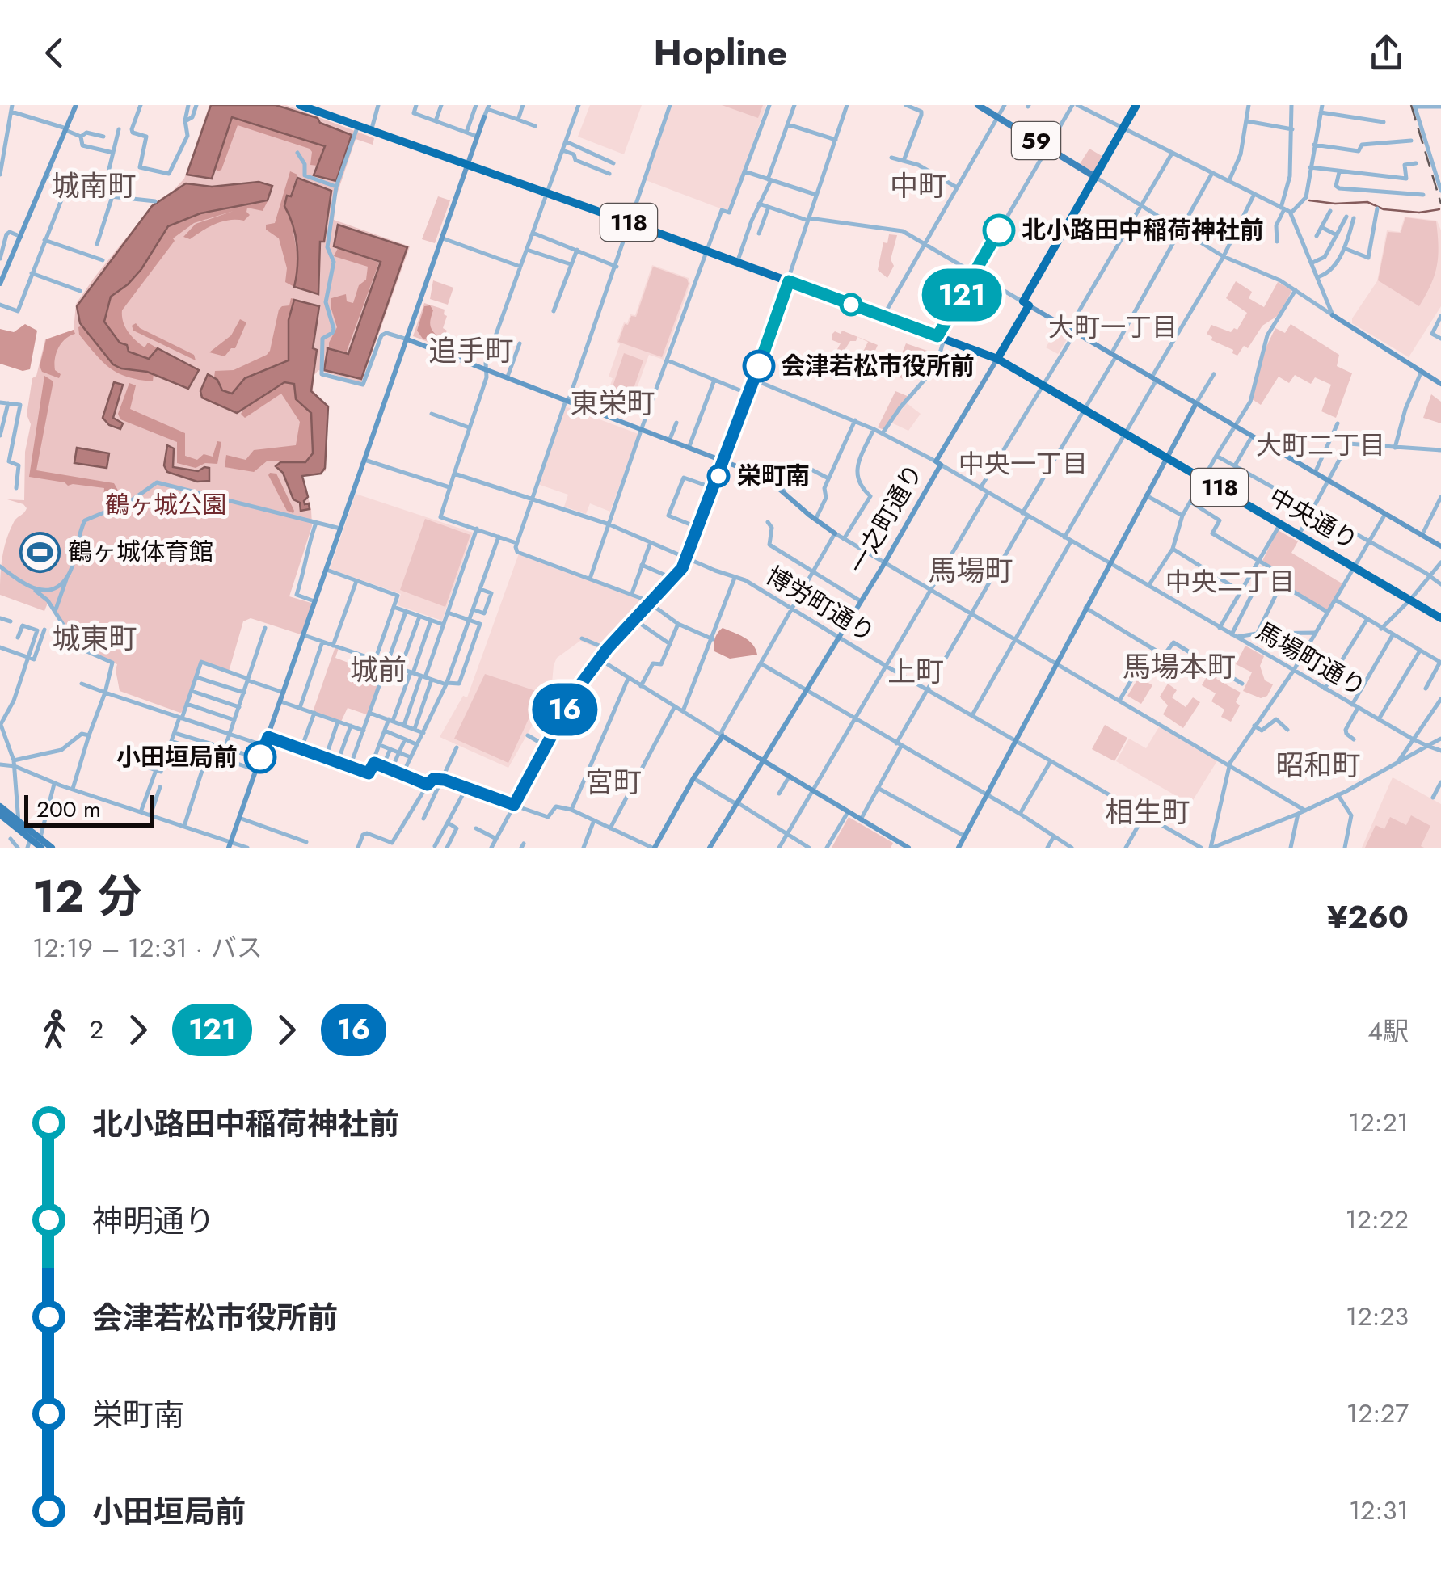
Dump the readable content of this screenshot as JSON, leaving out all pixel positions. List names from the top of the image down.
{
  "streets": {
    "highway": ["118", "一之町通り", "中央通り"],
    "main road": ["59"],
    "street": ["博労町通り", "馬場町通り"]
  },
  "crossings": [
    ["59", "一之町通り"],
    ["118", "一之町通り"],
    ["118", "中央通り"],
    ["一之町通り", "中央通り"],
    ["一之町通り", "博労町通り"],
    ["一之町通り", "馬場町通り"]
  ],
  "districts": [
    "城南町",
    "中町",
    "大町一丁目",
    "追手町",
    "東栄町",
    "大町二丁目",
    "中央一丁目",
    "馬場町",
    "中央二丁目",
    "城東町",
    "馬場本町",
    "城前",
    "上町",
    "昭和町",
    "宮町",
    "相生町"
  ],
  "parks": ["鶴ヶ城公園"],
  "places": {
    "other": [
      "北小路田中稲荷神社前",
      "会津若松市役所前",
      "栄町南",
      "小田垣局前"
    ],
    "sports": ["鶴ヶ城体育館"]
  },
  "lines": ["bus line 121", "bus line 16"],
  "scale_bar": "200 m",
  "page": {
    "header": "Hopline",
    "on_map": ["121", "16"],
    "scale": "200 m",
    "heading": ["12 分", "12:19 – 12:31 · バス", "¥260"],
    "legs": [
      "2",
      "121",
      "16",
      "4駅"
    ],
    "list": [
      {
        "name": "北小路田中稲荷神社前",
        "value": "12:21"
      },
      {
        "name": "神明通り",
        "value": "12:22"
      },
      {
        "name": "会津若松市役所前",
        "value": "12:23"
      },
      {
        "name": "栄町南",
        "value": "12:27"
      },
      {
        "name": "小田垣局前",
        "value": "12:31"
      }
    ]
  }
}
